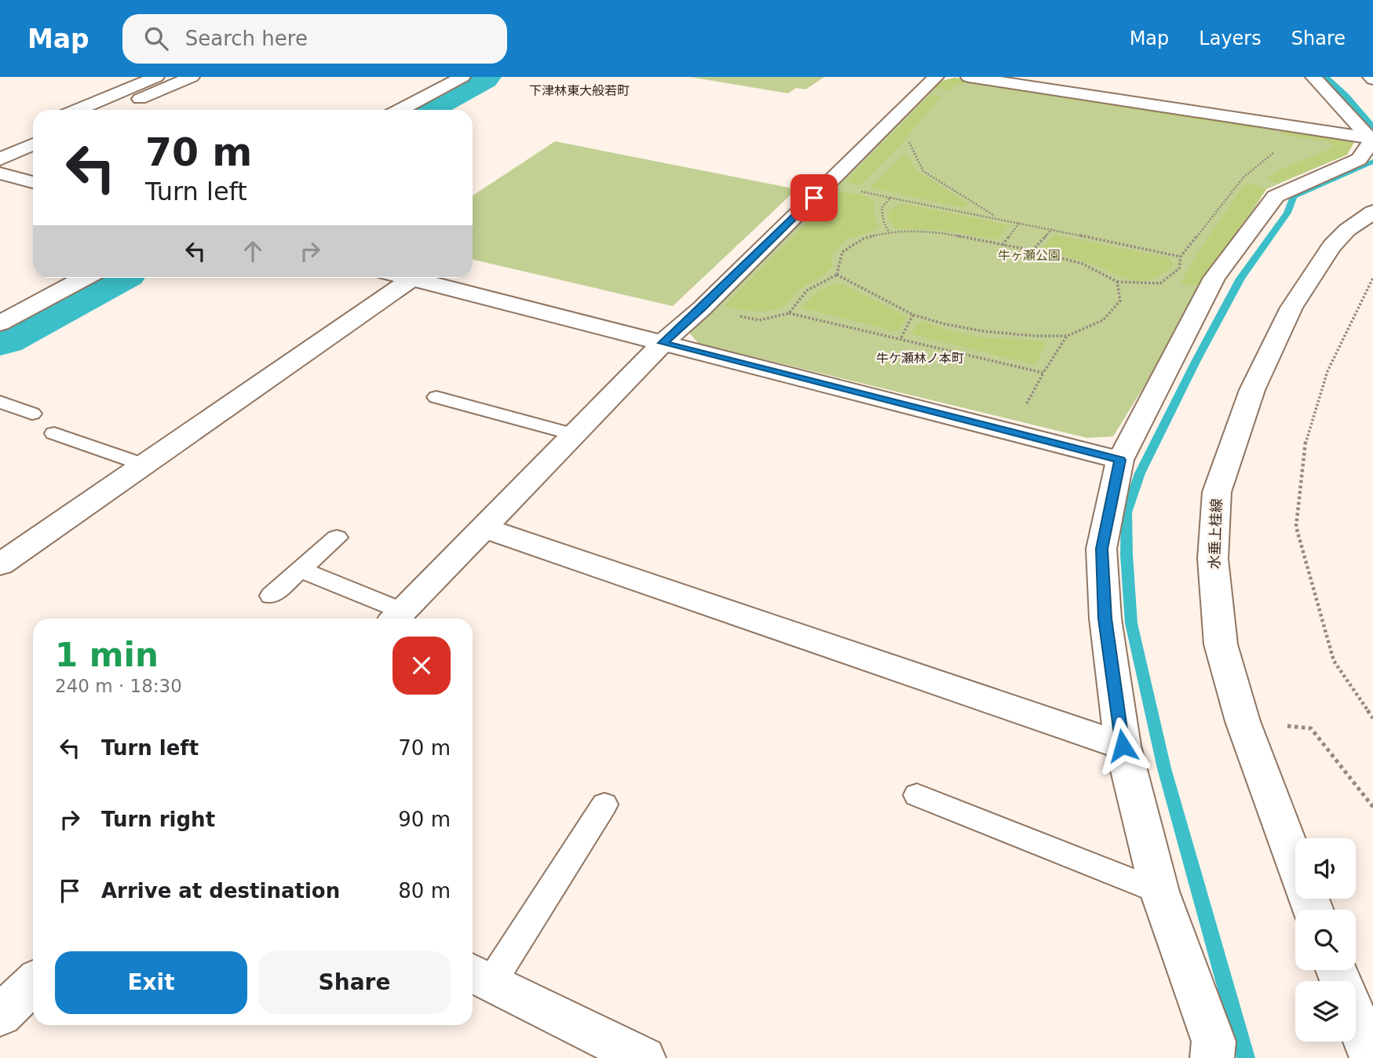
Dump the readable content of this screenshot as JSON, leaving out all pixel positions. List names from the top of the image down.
{
  "streets": {
    "street": ["水垂上桂線"]
  },
  "districts": ["下津林東大般若町", "牛ケ瀬林ノ本町"],
  "parks": ["牛ヶ瀬公園"],
  "page": {
    "header": "Map",
    "search": "Search here",
    "nav": ["Map", "Layers", "Share"],
    "turn": ["70 m", "Turn left"],
    "heading": ["1 min", "240 m · 18:30"],
    "list": [
      {
        "name": "Turn left",
        "value": "70 m"
      },
      {
        "name": "Turn right",
        "value": "90 m"
      },
      {
        "name": "Arrive at destination",
        "value": "80 m"
      }
    ],
    "buttons": ["Exit", "Share"]
  }
}
